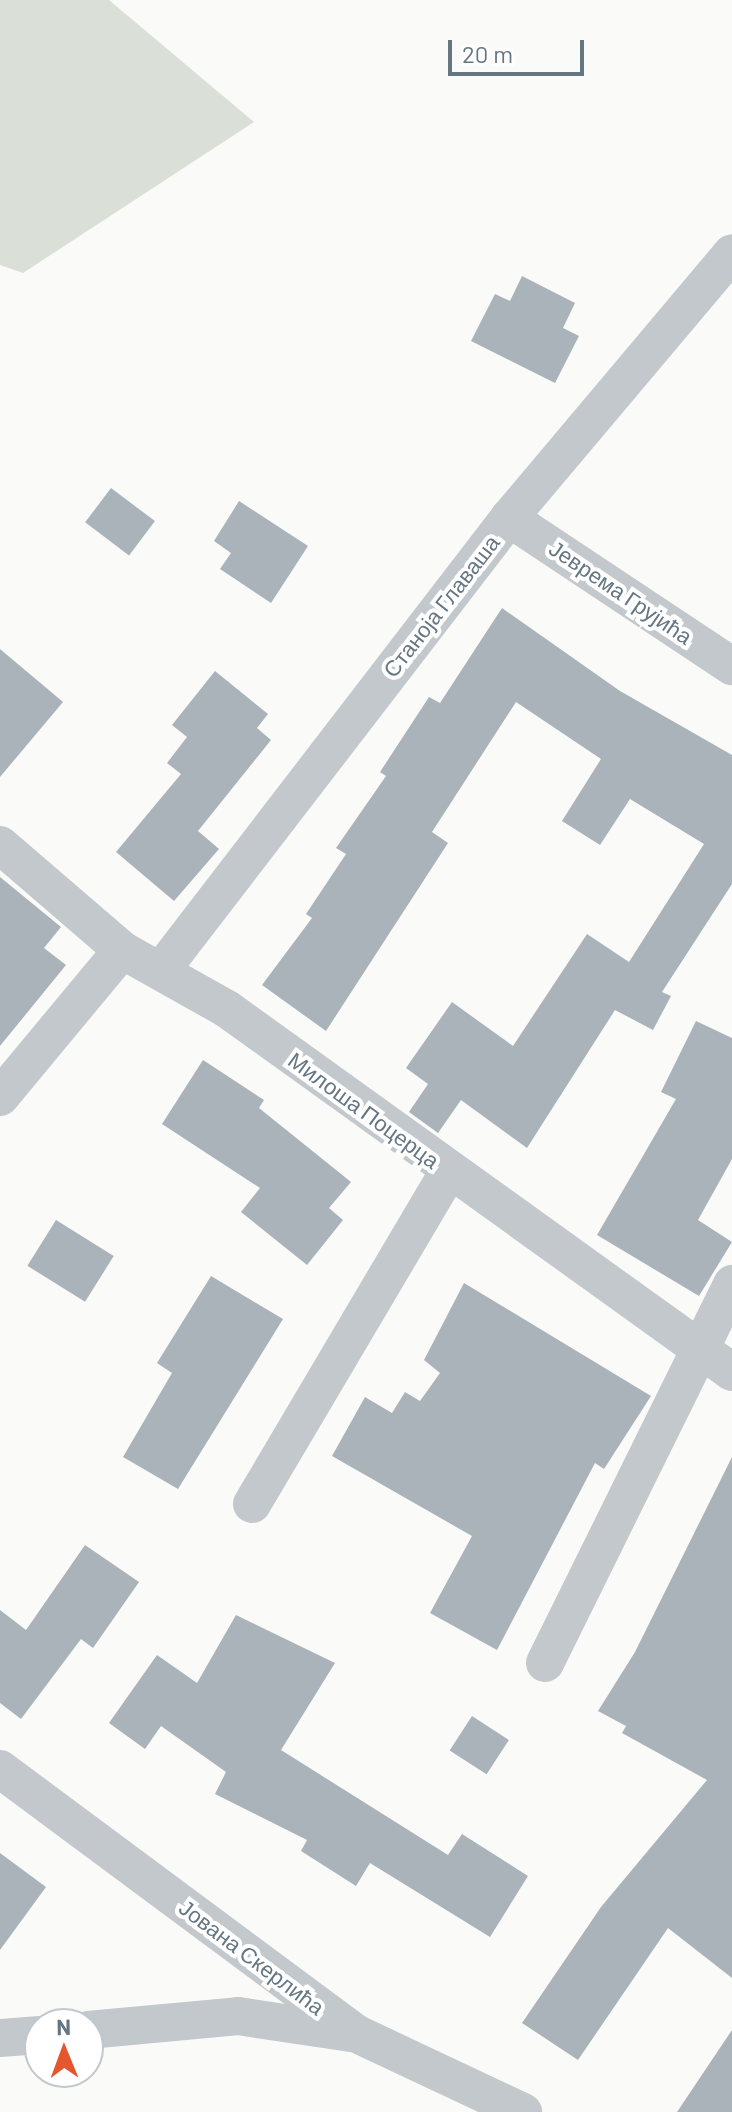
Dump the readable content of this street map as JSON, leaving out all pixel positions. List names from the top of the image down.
{
  "streets": {
    "street": [
      "Јеврема Грујића",
      "Станоја Главаша",
      "Милоша Поцерца",
      "Јована Скерлића"
    ]
  },
  "crossings": [
    ["Јеврема Грујића", "Станоја Главаша"],
    ["Станоја Главаша", "Милоша Поцерца"]
  ],
  "scale_bar": "20 m",
  "north": "top"
}
